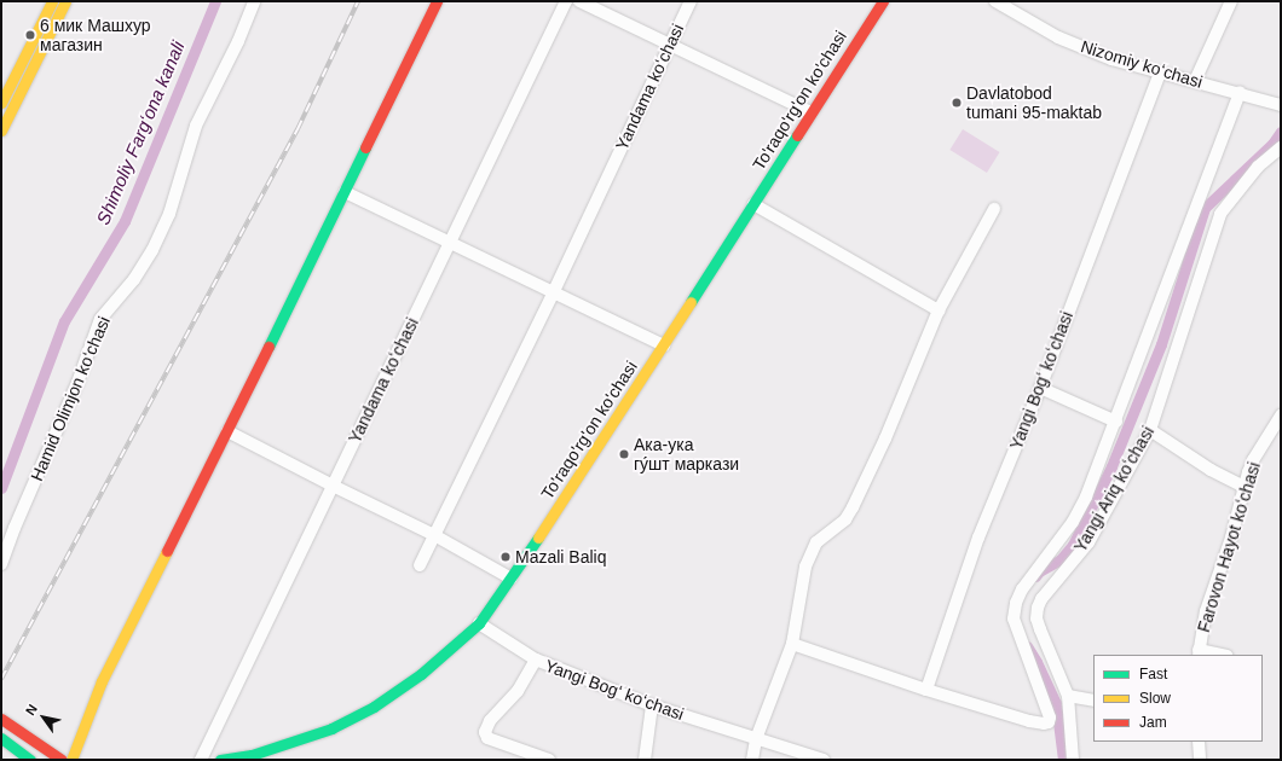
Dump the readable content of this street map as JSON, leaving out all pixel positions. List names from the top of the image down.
{
  "streets": {
    "main road": ["To'raqo'rg'on ko'chasi"],
    "street": [
      "Nizomiy koʻchasi",
      "Yandama koʻchasi",
      "Yangi Bogʻ koʻchasi",
      "Hamid Olimjon koʻchasi",
      "Yangi Ariq koʻchasi",
      "Farovon Hayot koʻchasi"
    ]
  },
  "crossings": [
    ["Nizomiy koʻchasi", "Yangi Bogʻ koʻchasi"],
    ["To'raqo'rg'on ko'chasi", "Yangi Bogʻ koʻchasi"]
  ],
  "water": ["Shimoliy Fargʻona kanali"],
  "places": [
    "6 мик Машхур магазин",
    "Davlatobod tumani 95-maktab",
    "Ака-ука гу́шт маркази",
    "Mazali Baliq"
  ],
  "legend": ["Fast", "Slow", "Jam"],
  "north": "top left"
}
